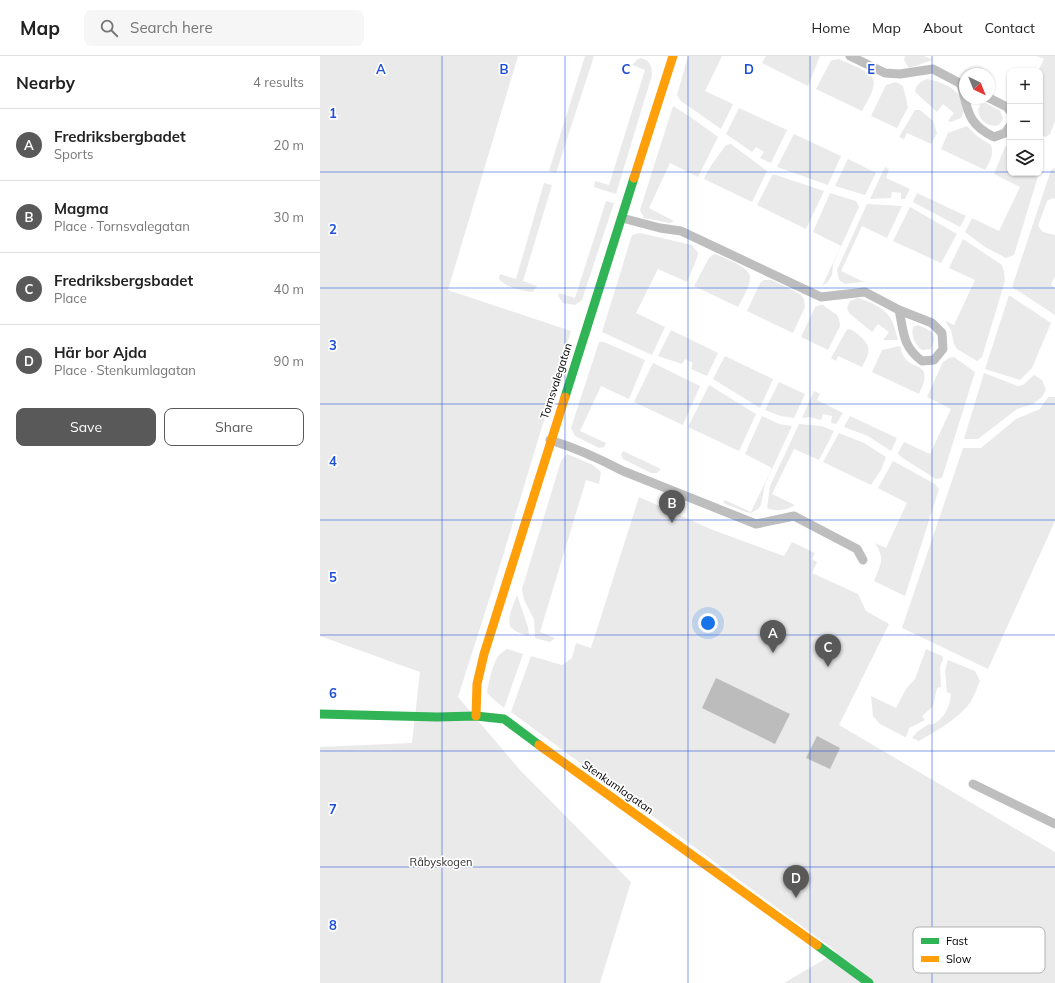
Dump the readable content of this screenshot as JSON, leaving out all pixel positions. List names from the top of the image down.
{
  "streets": {
    "street": ["Tornsvalegatan", "Stenkumlagatan"]
  },
  "crossings": [
    ["Tornsvalegatan", "Stenkumlagatan"]
  ],
  "parks": ["Råbyskogen"],
  "legend": ["Fast", "Slow"],
  "north": "bottom right",
  "page": {
    "header": "Map",
    "search": "Search here",
    "nav": [
      "Home",
      "Map",
      "About",
      "Contact"
    ],
    "heading": ["Nearby", "4 results"],
    "map_buttons": ["+", "−"],
    "list": [
      {
        "mark": "A",
        "name": "Fredriksbergbadet",
        "note": "Sports",
        "value": "20 m"
      },
      {
        "mark": "B",
        "name": "Magma",
        "note": "Place · Tornsvalegatan",
        "value": "30 m"
      },
      {
        "mark": "C",
        "name": "Fredriksbergsbadet",
        "note": "Place",
        "value": "40 m"
      },
      {
        "mark": "D",
        "name": "Här bor Ajda",
        "note": "Place · Stenkumlagatan",
        "value": "90 m"
      }
    ],
    "buttons": ["Save", "Share"],
    "pins": [
      "B",
      "A",
      "C",
      "D"
    ]
  },
  "grid": {
    "columns": [
      "A",
      "B",
      "C",
      "D",
      "E"
    ],
    "rows": [
      "1",
      "2",
      "3",
      "4",
      "5",
      "6",
      "7",
      "8"
    ]
  }
}
